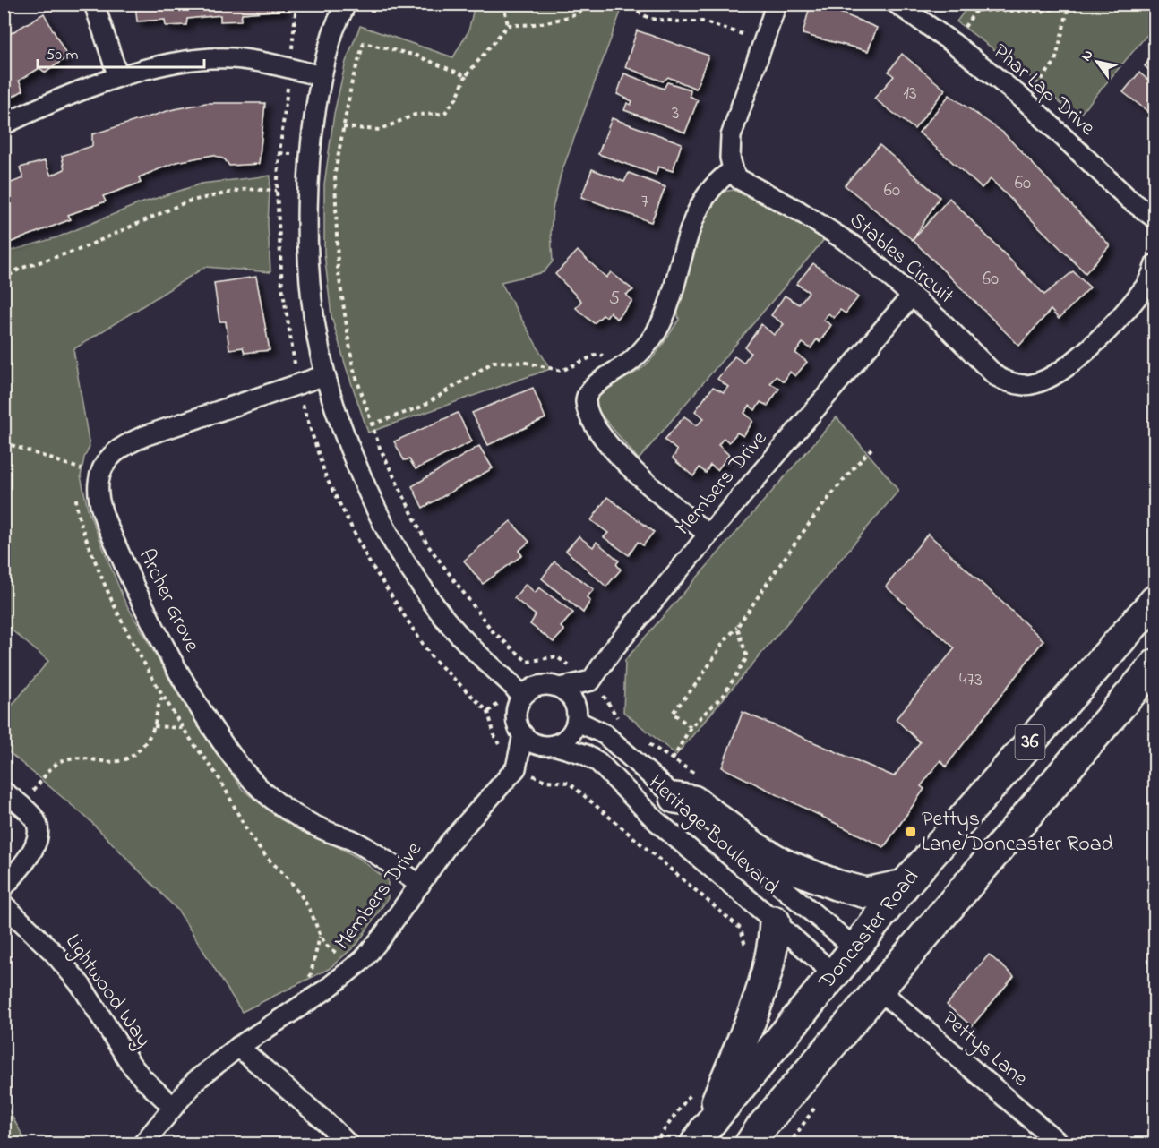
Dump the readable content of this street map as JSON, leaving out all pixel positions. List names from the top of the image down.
{
  "streets": {
    "main road": ["36", "Doncaster Road"],
    "street": [
      "Phar Lap Drive",
      "Stables Circuit",
      "Members Drive",
      "Archer Grove",
      "Heritage Boulevard",
      "Lightwood Way",
      "Pettys Lane"
    ]
  },
  "crossings": [
    ["Stables Circuit", "Members Drive"],
    ["Members Drive", "Archer Grove"],
    ["Members Drive", "Heritage Boulevard"],
    ["Members Drive", "Lightwood Way"],
    ["Heritage Boulevard", "Doncaster Road"],
    ["Doncaster Road", "Pettys Lane"]
  ],
  "places": {
    "transit": ["Pettys Lane/Doncaster Road"]
  },
  "house_numbers": [
    "13",
    "3",
    "60",
    "60",
    "7",
    "60",
    "5",
    "473"
  ],
  "scale_bar": "50 m",
  "north": "top left"
}
